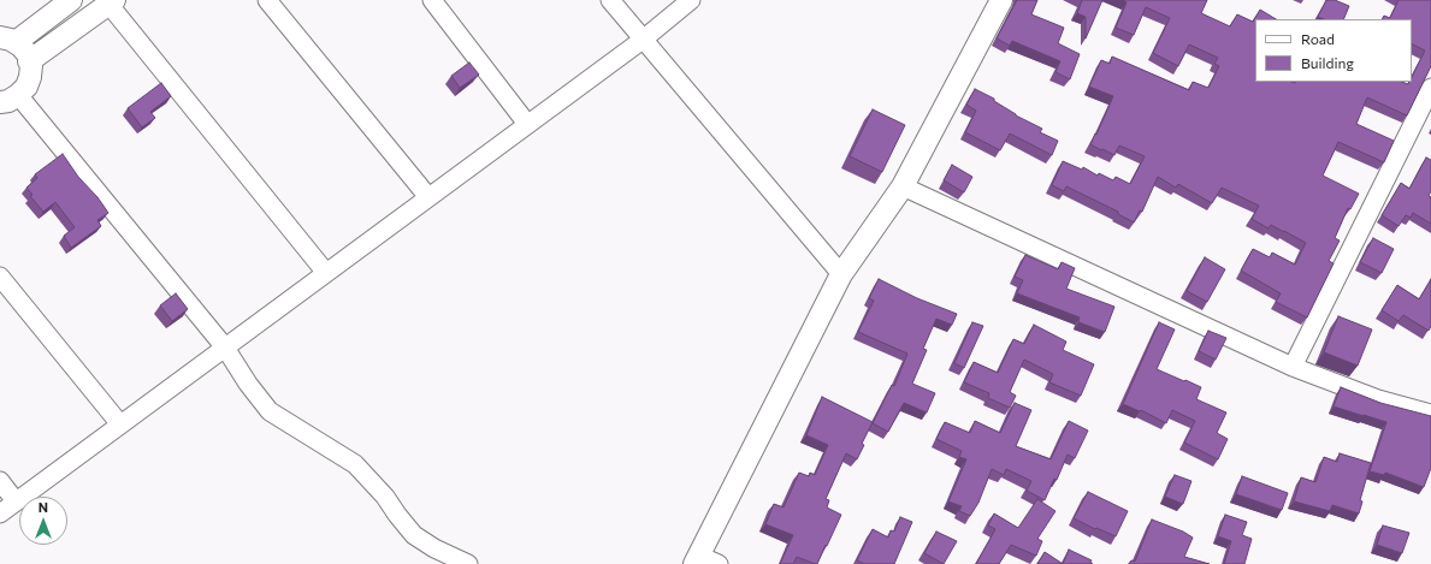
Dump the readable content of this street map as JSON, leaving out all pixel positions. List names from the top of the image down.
{
  "legend": ["Road", "Building"],
  "north": "top"
}
